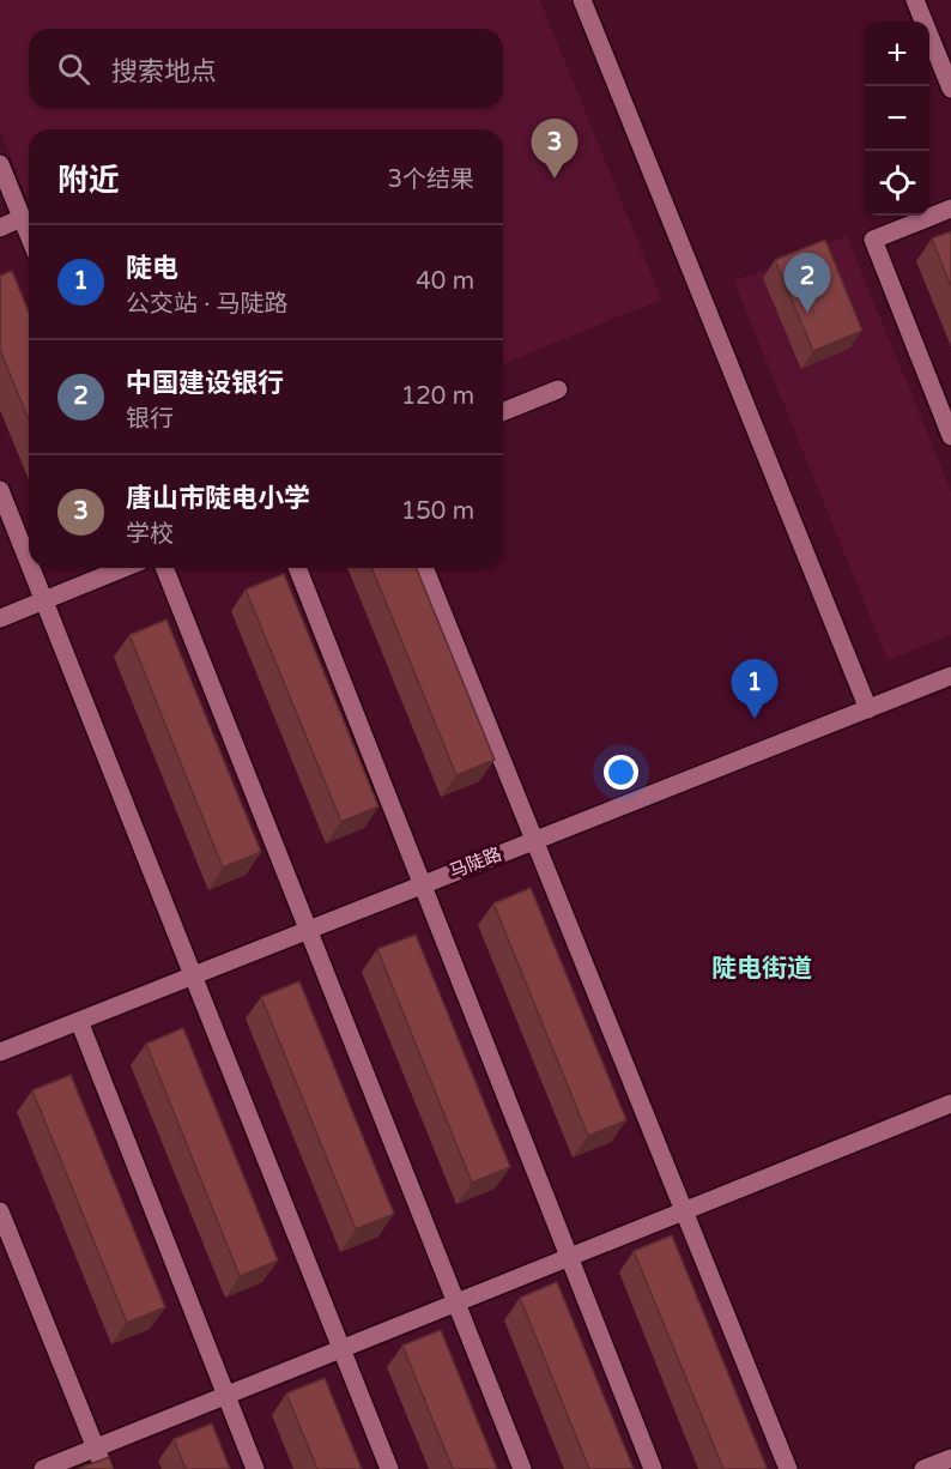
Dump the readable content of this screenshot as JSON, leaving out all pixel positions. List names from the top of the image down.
{
  "streets": {
    "street": ["马陡路"]
  },
  "districts": ["陡电街道"],
  "page": {
    "map_buttons": ["+", "−"],
    "search": "搜索地点",
    "pins": ["3", "2", "1"],
    "heading": ["附近", "3个结果"],
    "list": [
      {
        "mark": "1",
        "name": "陡电",
        "note": "公交站 · 马陡路",
        "value": "40 m"
      },
      {
        "mark": "2",
        "name": "中国建设银行",
        "note": "银行",
        "value": "120 m"
      },
      {
        "mark": "3",
        "name": "唐山市陡电小学",
        "note": "学校",
        "value": "150 m"
      }
    ]
  }
}
